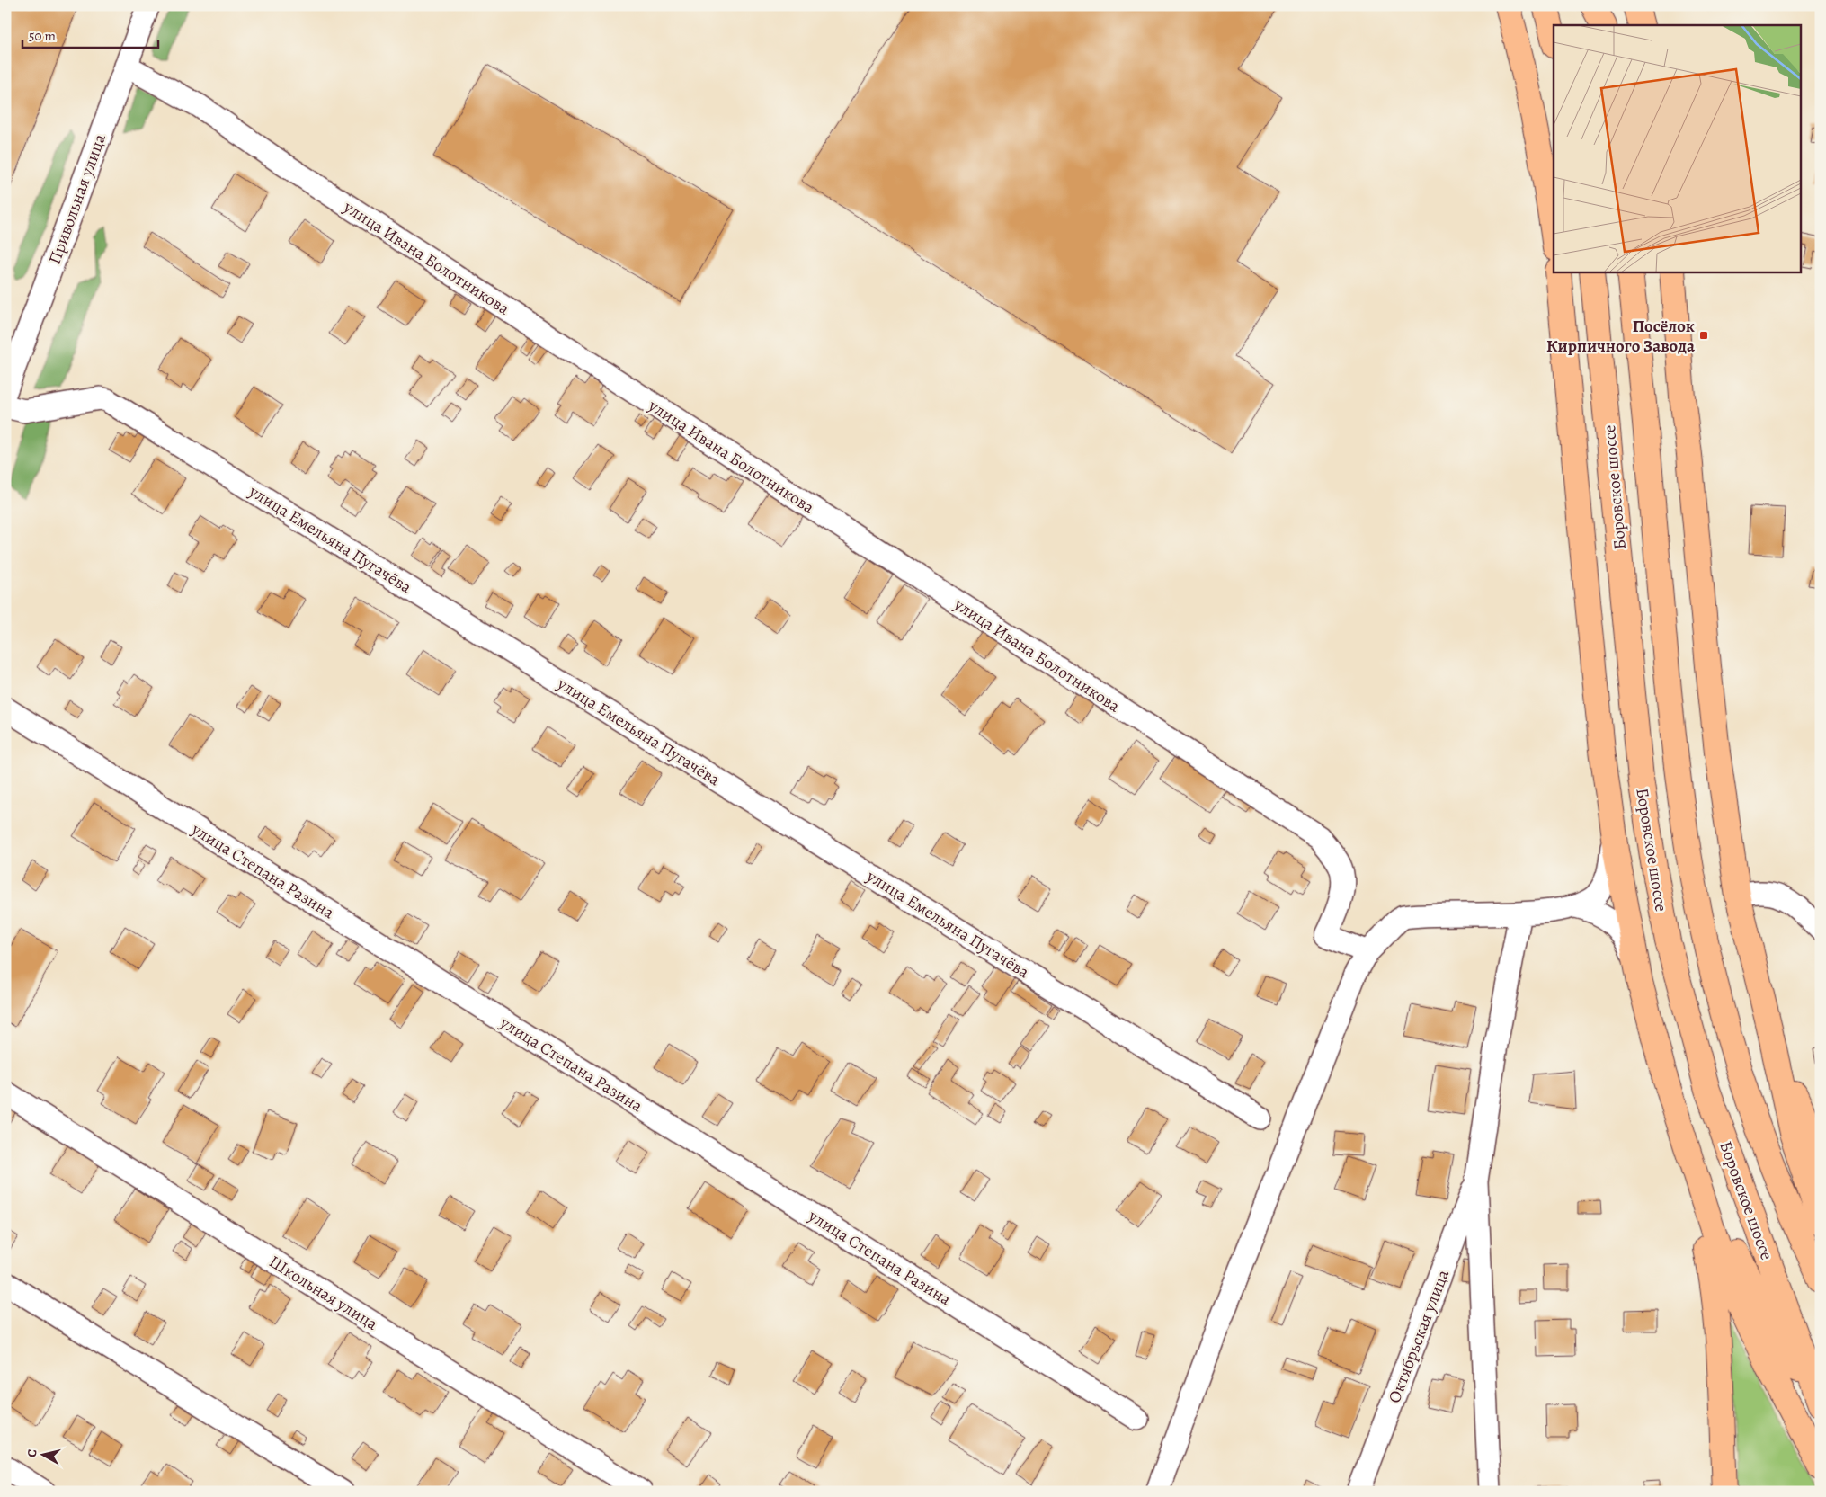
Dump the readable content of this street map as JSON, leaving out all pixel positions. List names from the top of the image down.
{
  "streets": {
    "main road": ["Боровское шоссе"],
    "street": [
      "Привольная улица",
      "улица Ивана Болотникова",
      "улица Емельяна Пугачёва",
      "улица Степана Разина",
      "Школьная улица",
      "Октябрьская улица"
    ]
  },
  "crossings": [
    ["Привольная улица", "улица Ивана Болотникова"]
  ],
  "places": {
    "transit": ["Посёлок Кирпичного Завода"]
  },
  "scale_bar": "50 m",
  "north": "left"
}
